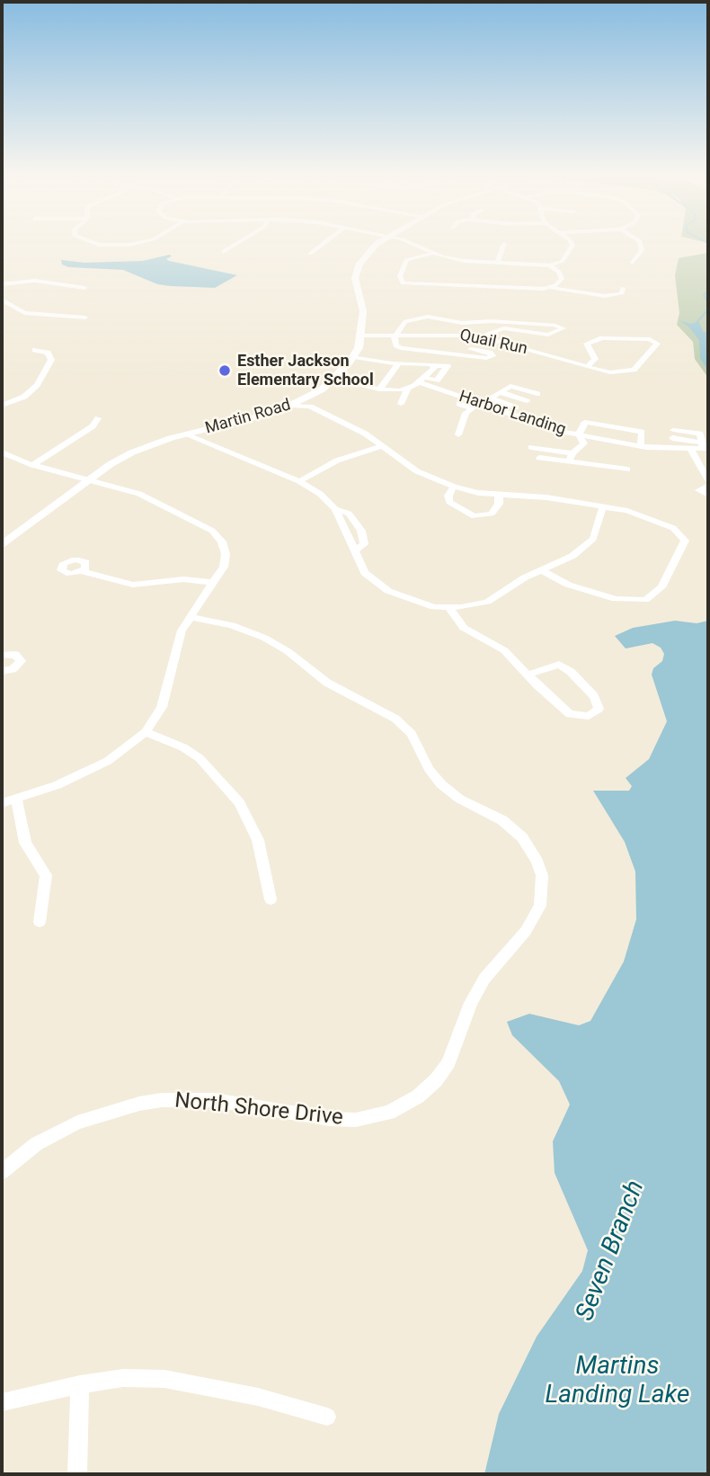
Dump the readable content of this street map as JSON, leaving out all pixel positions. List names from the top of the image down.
{
  "streets": {
    "street": [
      "Quail Run",
      "Harbor Landing",
      "Martin Road",
      "North Shore Drive"
    ]
  },
  "crossings": [
    ["Quail Run", "Martin Road"]
  ],
  "water": ["Seven Branch", "Martins Landing Lake"],
  "places": ["Esther Jackson Elementary School"]
}
